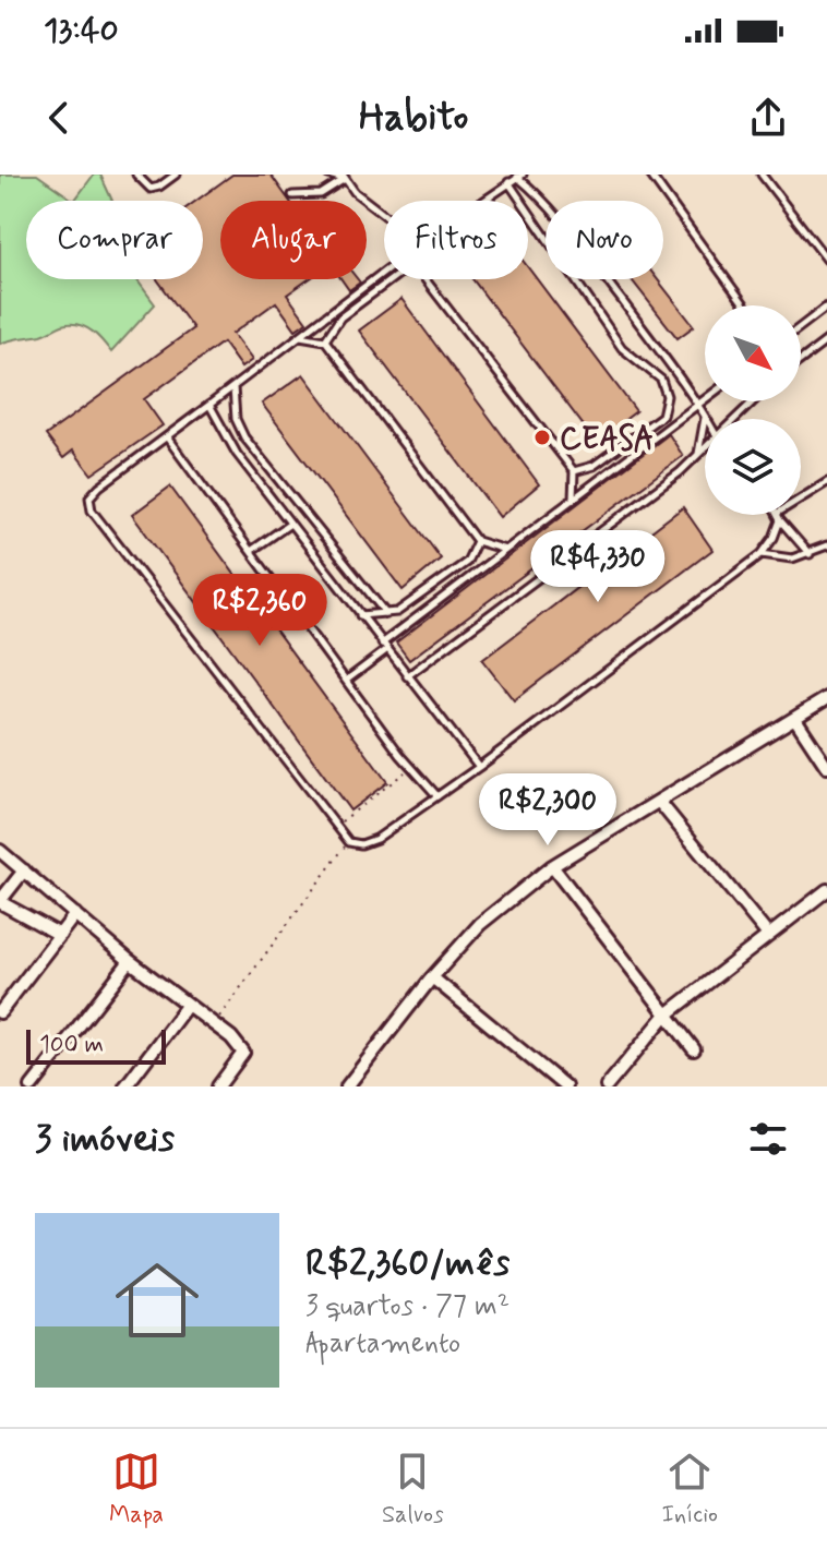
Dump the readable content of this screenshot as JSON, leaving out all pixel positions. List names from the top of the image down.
{
  "places": ["CEASA"],
  "scale_bar": "100 m",
  "north": "bottom right",
  "page": {
    "status": "13:40",
    "header": "Habito",
    "chip": [
      "Comprar",
      "Alugar",
      "Filtros",
      "Novo"
    ],
    "price": ["R$4,330", "R$2,360", "R$2,300"],
    "scale": "100 m",
    "heading": "3 imóveis",
    "list": [
      {
        "name": "R$2,360/mês",
        "note": "3 quartos · 77 m² · Apartamento"
      }
    ],
    "tabs": ["Mapa", "Salvos", "Início"]
  }
}
